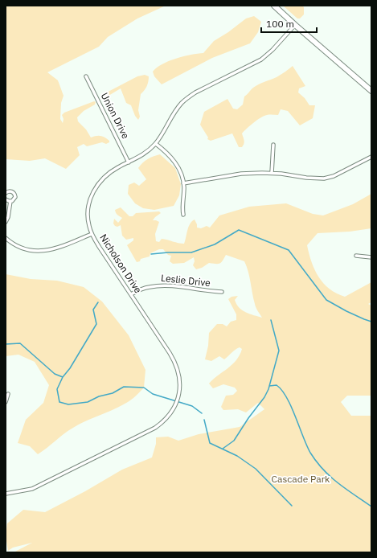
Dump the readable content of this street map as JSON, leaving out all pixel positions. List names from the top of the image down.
{
  "streets": {
    "street": ["Union Drive", "Nicholson Drive", "Leslie Drive"]
  },
  "crossings": [
    ["Union Drive", "Nicholson Drive"],
    ["Nicholson Drive", "Leslie Drive"]
  ],
  "parks": ["Cascade Park"],
  "scale_bar": "100 m"
}
